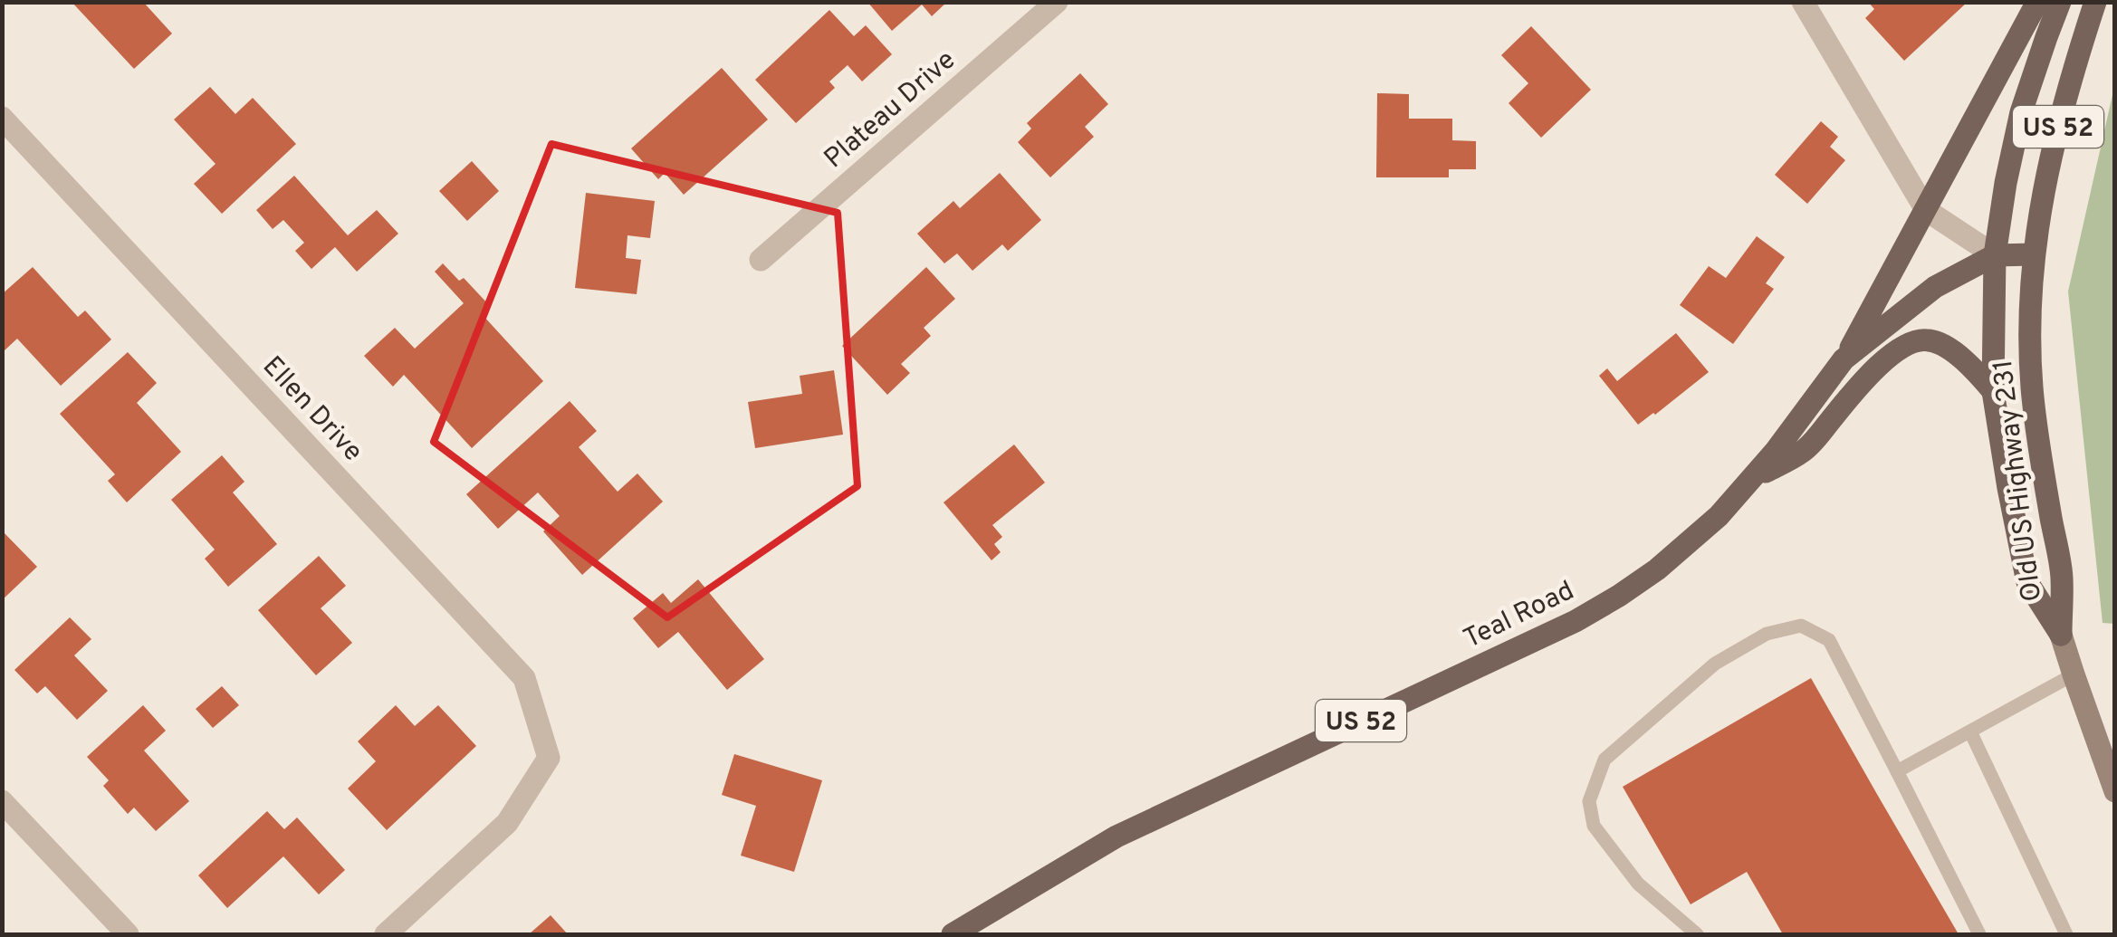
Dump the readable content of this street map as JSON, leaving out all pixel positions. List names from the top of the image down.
{
  "streets": {
    "main road": ["US 52", "Old US Highway 231", "Teal Road"],
    "street": ["Plateau Drive", "Ellen Drive"]
  },
  "crossings": [
    ["US 52", "Teal Road"],
    ["Old US Highway 231", "Teal Road"]
  ]
}
